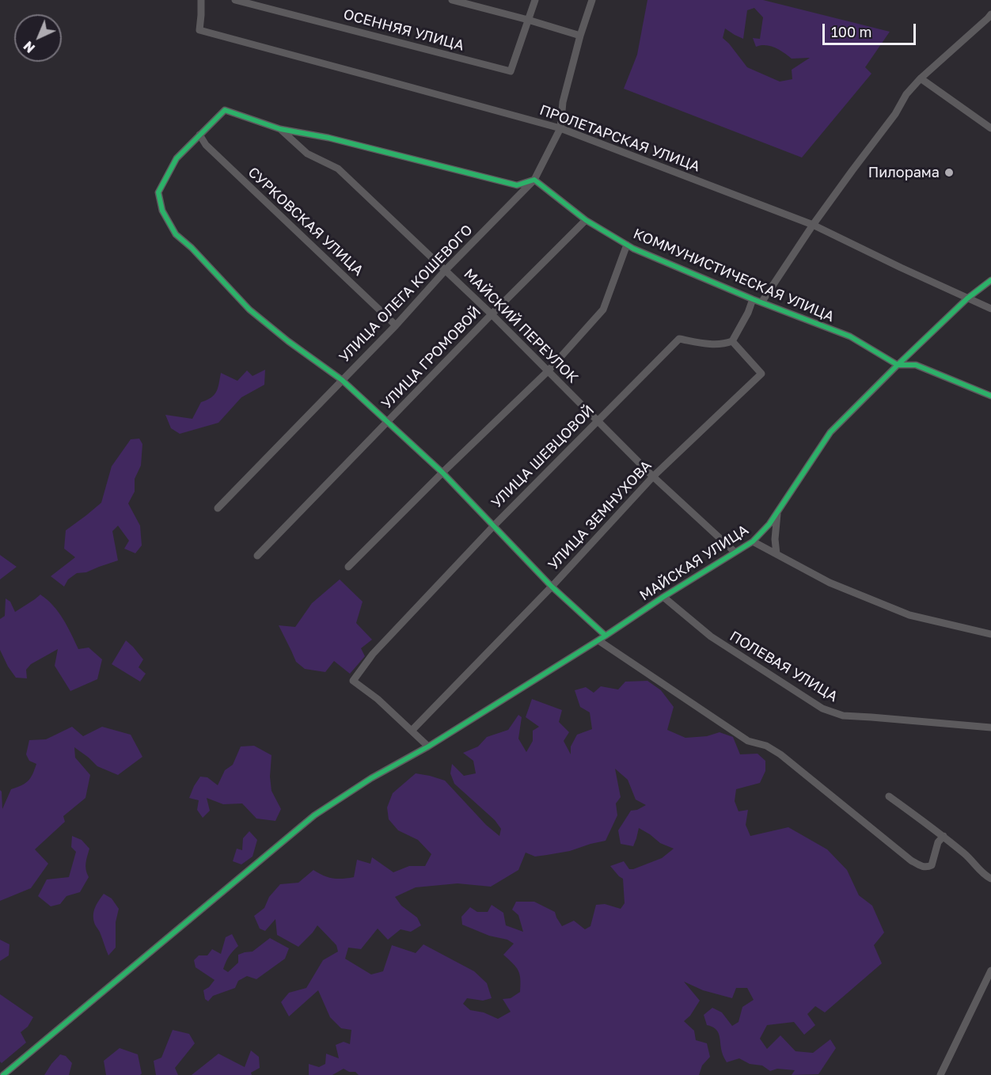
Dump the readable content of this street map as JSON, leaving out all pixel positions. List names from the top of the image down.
{
  "streets": {
    "street": [
      "ОСЕННЯЯ УЛИЦА",
      "ПРОЛЕТАРСКАЯ УЛИЦА",
      "СУРКОВСКАЯ УЛИЦА",
      "КОММУНИСТИЧЕСКАЯ УЛИЦА",
      "УЛИЦА ОЛЕГА КОШЕВОГО",
      "МАЙСКИЙ ПЕРЕУЛОК",
      "УЛИЦА ГРОМОВОЙ",
      "УЛИЦА ШЕВЦОВОЙ",
      "УЛИЦА ЗЕМНУХОВА",
      "МАЙСКАЯ УЛИЦА",
      "ПОЛЕВАЯ УЛИЦА"
    ]
  },
  "crossings": [
    ["ПРОЛЕТАРСКАЯ УЛИЦА", "УЛИЦА ОЛЕГА КОШЕВОГО"],
    ["ПРОЛЕТАРСКАЯ УЛИЦА", "МАЙСКАЯ УЛИЦА"],
    ["СУРКОВСКАЯ УЛИЦА", "УЛИЦА ОЛЕГА КОШЕВОГО"],
    ["КОММУНИСТИЧЕСКАЯ УЛИЦА", "УЛИЦА ОЛЕГА КОШЕВОГО"],
    ["КОММУНИСТИЧЕСКАЯ УЛИЦА", "УЛИЦА ГРОМОВОЙ"],
    ["КОММУНИСТИЧЕСКАЯ УЛИЦА", "МАЙСКАЯ УЛИЦА"],
    ["УЛИЦА ОЛЕГА КОШЕВОГО", "МАЙСКИЙ ПЕРЕУЛОК"],
    ["МАЙСКИЙ ПЕРЕУЛОК", "УЛИЦА ГРОМОВОЙ"],
    ["МАЙСКИЙ ПЕРЕУЛОК", "УЛИЦА ШЕВЦОВОЙ"],
    ["МАЙСКИЙ ПЕРЕУЛОК", "УЛИЦА ЗЕМНУХОВА"],
    ["МАЙСКИЙ ПЕРЕУЛОК", "МАЙСКАЯ УЛИЦА"],
    ["УЛИЦА ШЕВЦОВОЙ", "УЛИЦА ЗЕМНУХОВА"],
    ["МАЙСКАЯ УЛИЦА", "ПОЛЕВАЯ УЛИЦА"]
  ],
  "places": ["Пилорама"],
  "scale_bar": "100 m",
  "north": "bottom left"
}
